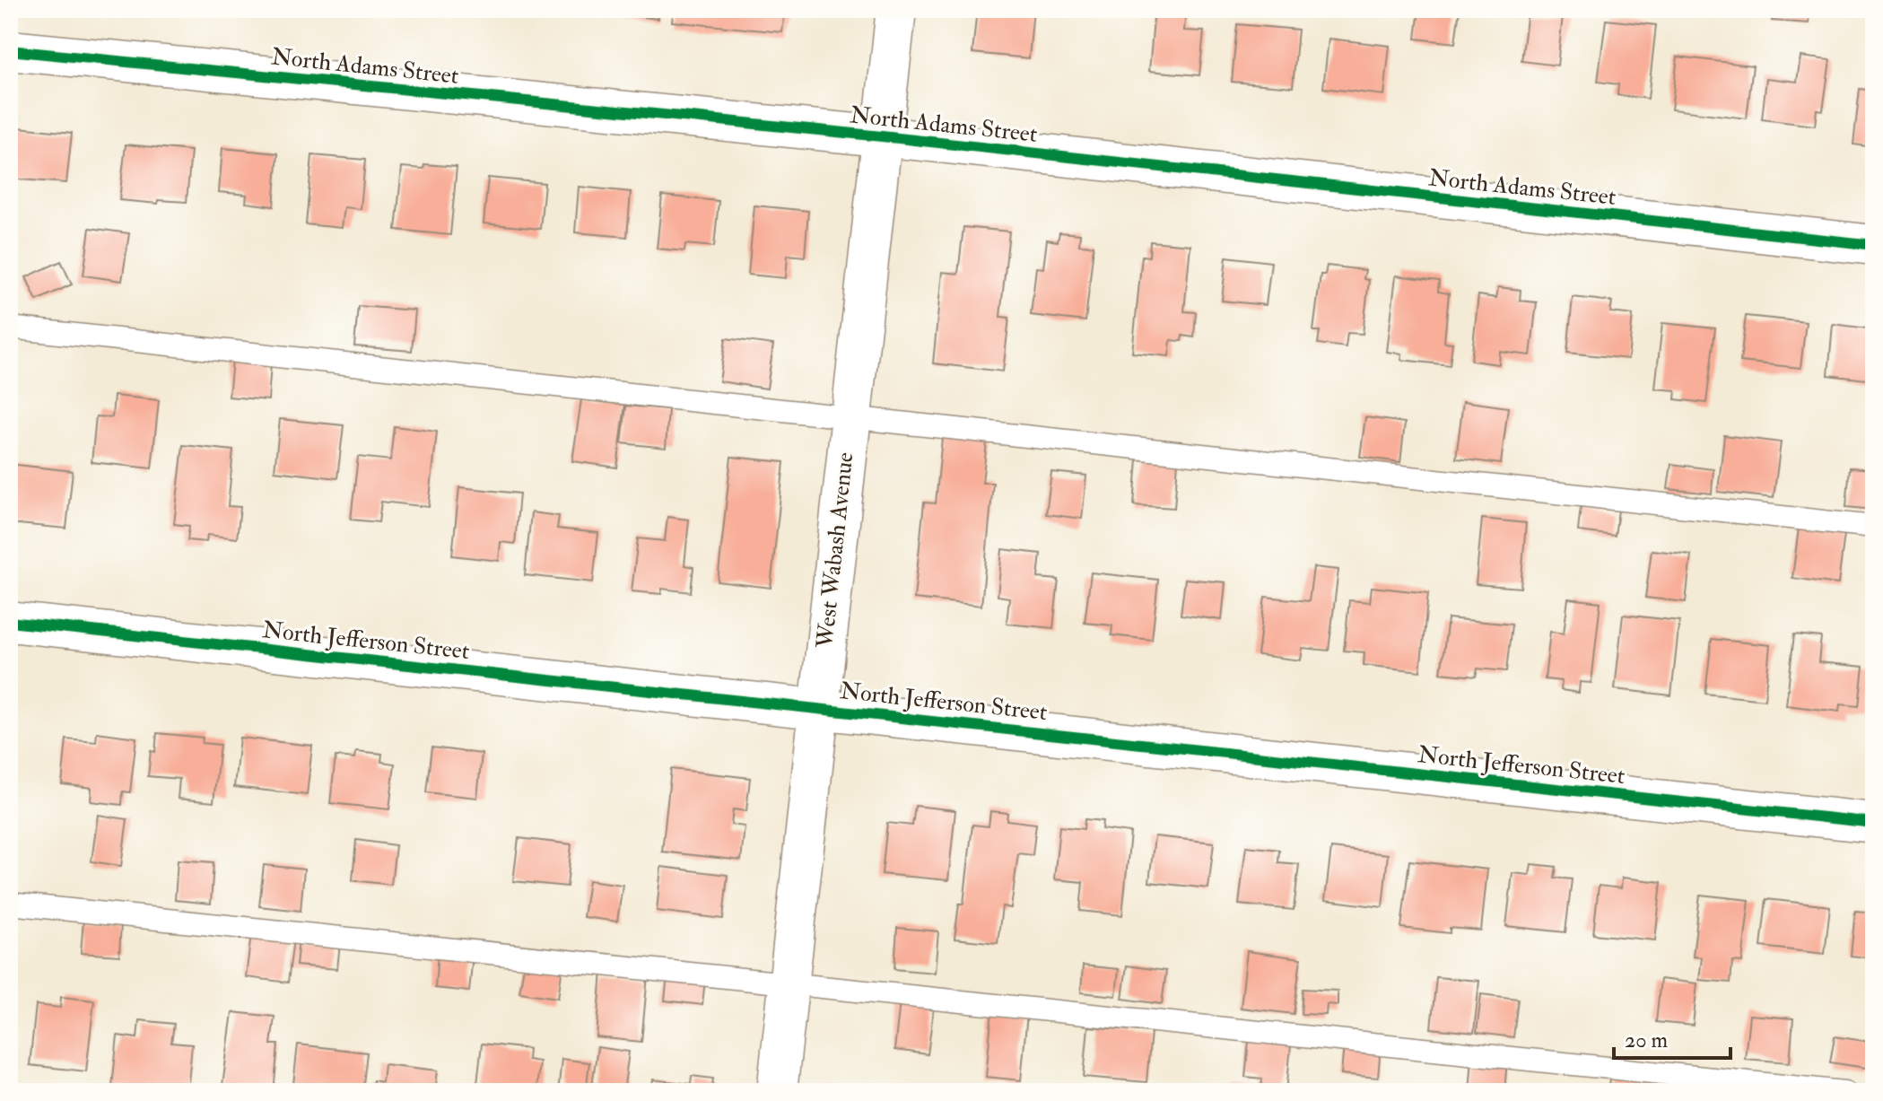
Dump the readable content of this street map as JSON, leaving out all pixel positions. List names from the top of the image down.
{
  "streets": {
    "street": ["North Adams Street", "West Wabash Avenue", "North Jefferson Street"]
  },
  "crossings": [
    ["North Adams Street", "West Wabash Avenue"],
    ["West Wabash Avenue", "North Jefferson Street"]
  ],
  "scale_bar": "20 m"
}
